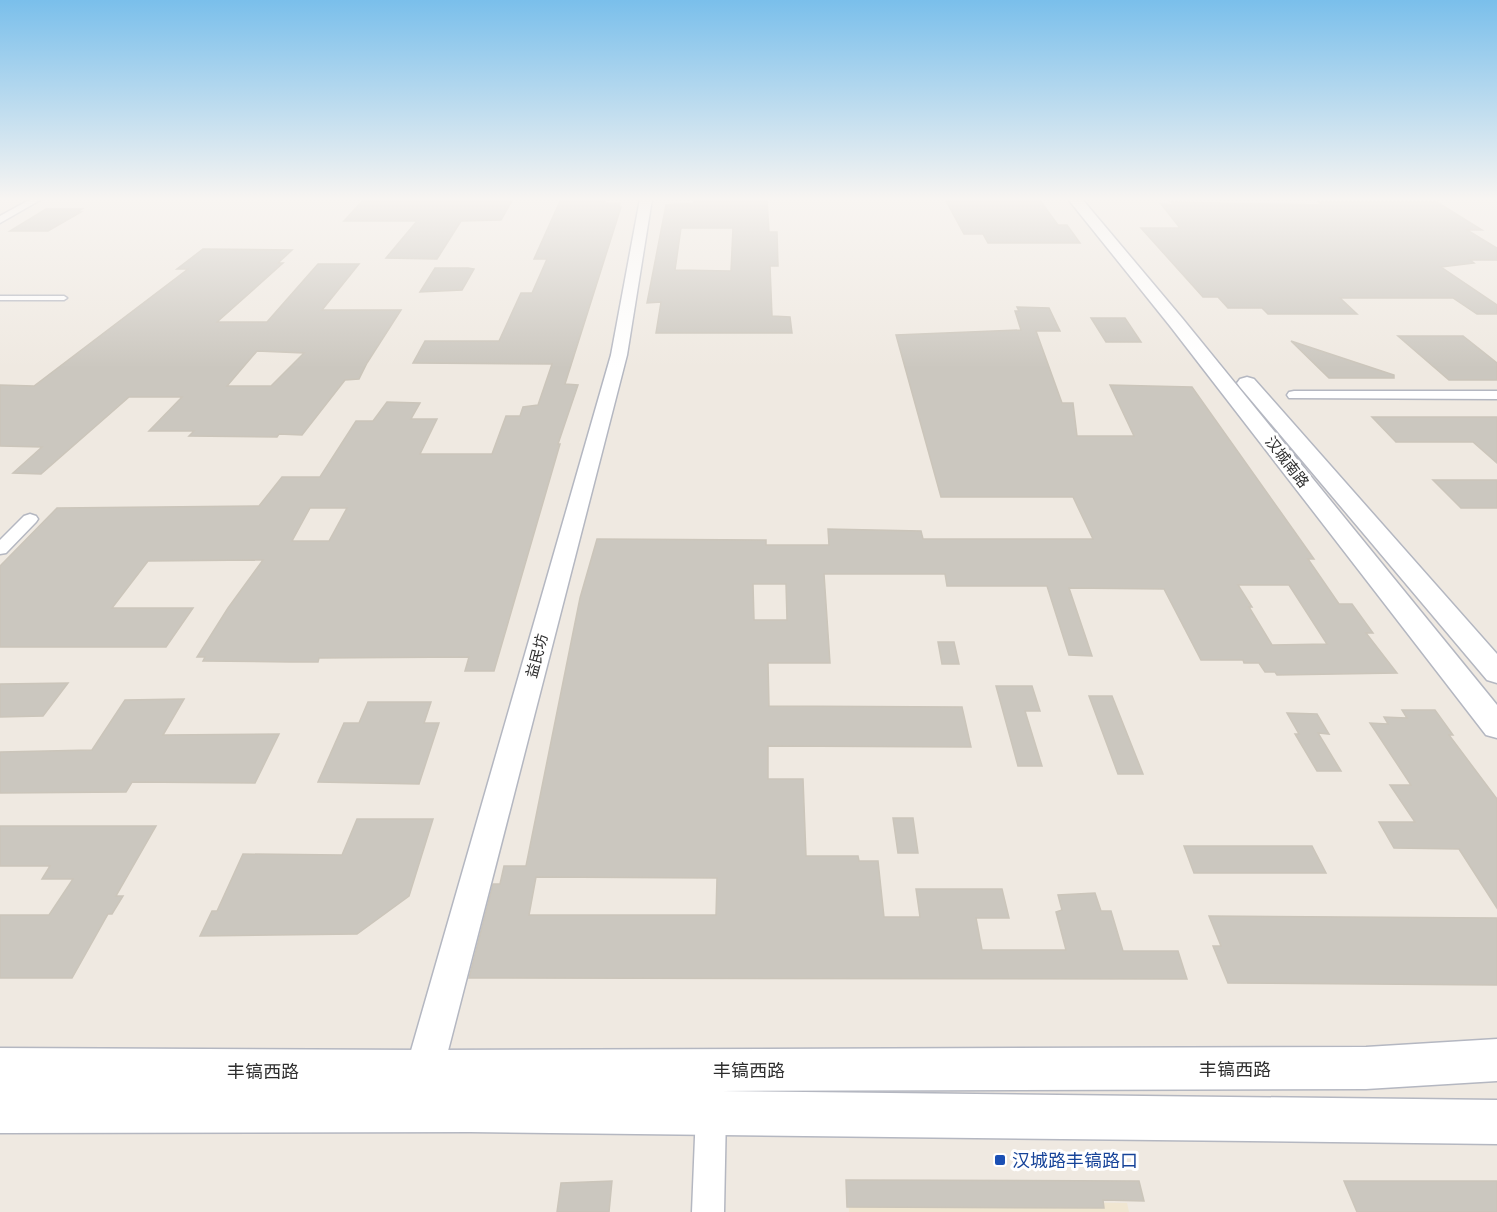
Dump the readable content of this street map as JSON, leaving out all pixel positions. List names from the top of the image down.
{
  "streets": {
    "main road": ["汉城南路", "丰镐西路"],
    "street": ["益民坊"]
  },
  "crossings": [
    ["益民坊", "丰镐西路"]
  ],
  "places": {
    "transit": ["汉城路丰镐路口"]
  }
}
